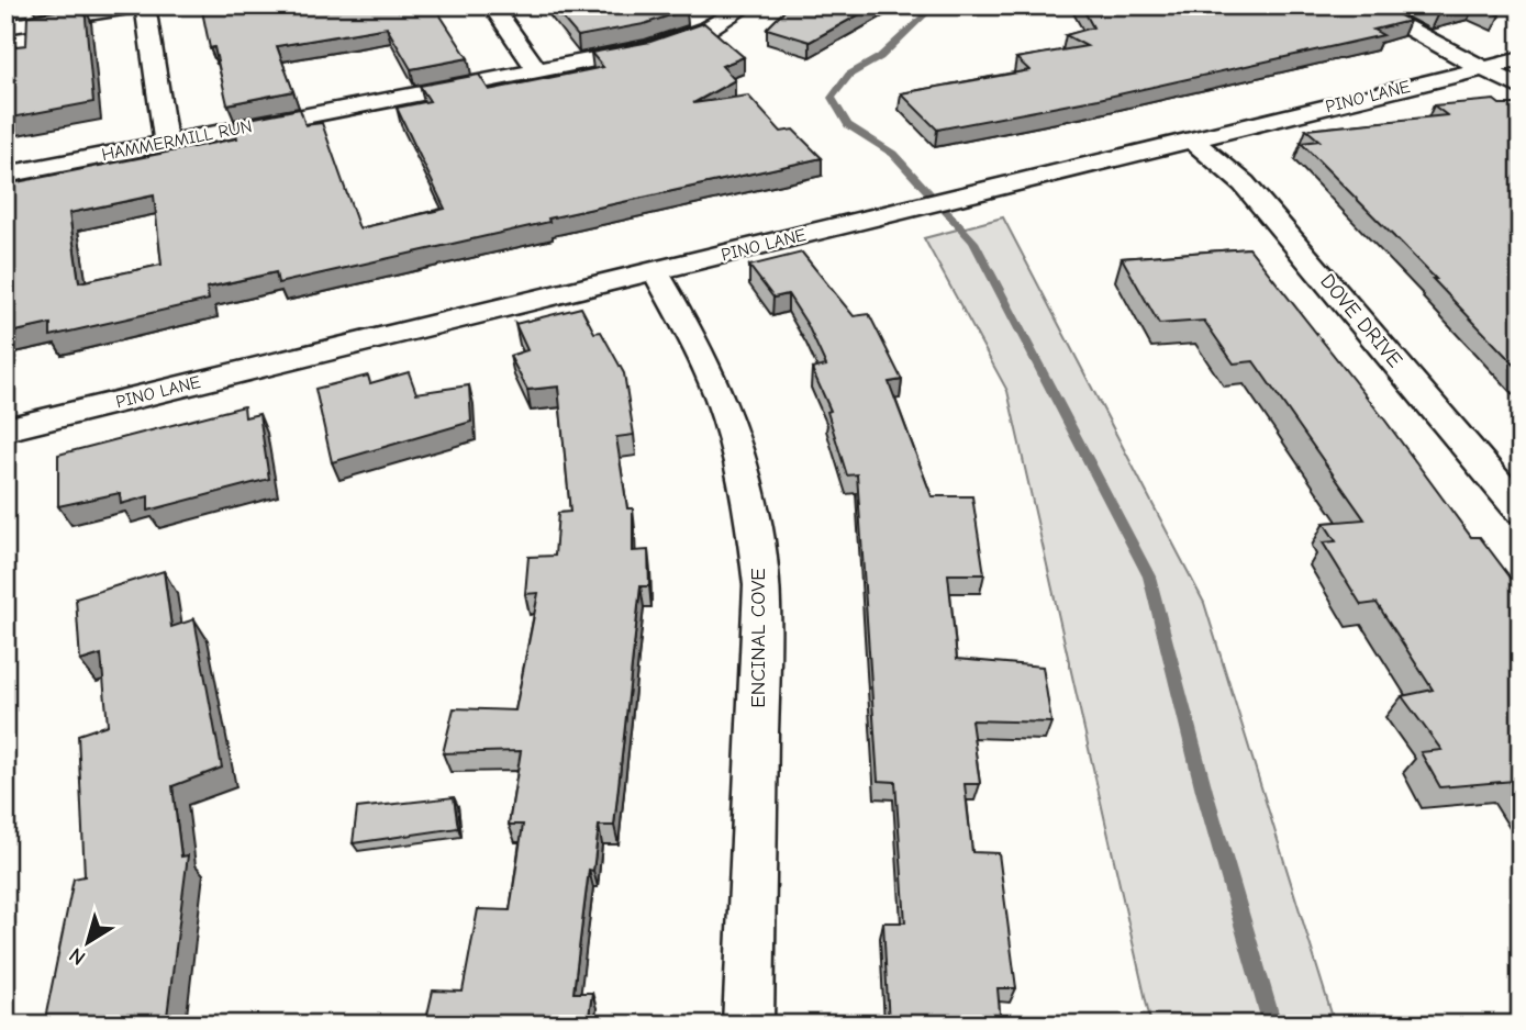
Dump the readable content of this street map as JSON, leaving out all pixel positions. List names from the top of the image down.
{
  "streets": {
    "street": [
      "PINO LANE",
      "HAMMERMILL RUN",
      "DOVE DRIVE",
      "ENCINAL COVE"
    ]
  },
  "crossings": [
    ["PINO LANE", "DOVE DRIVE"],
    ["PINO LANE", "ENCINAL COVE"]
  ],
  "north": "bottom left"
}
